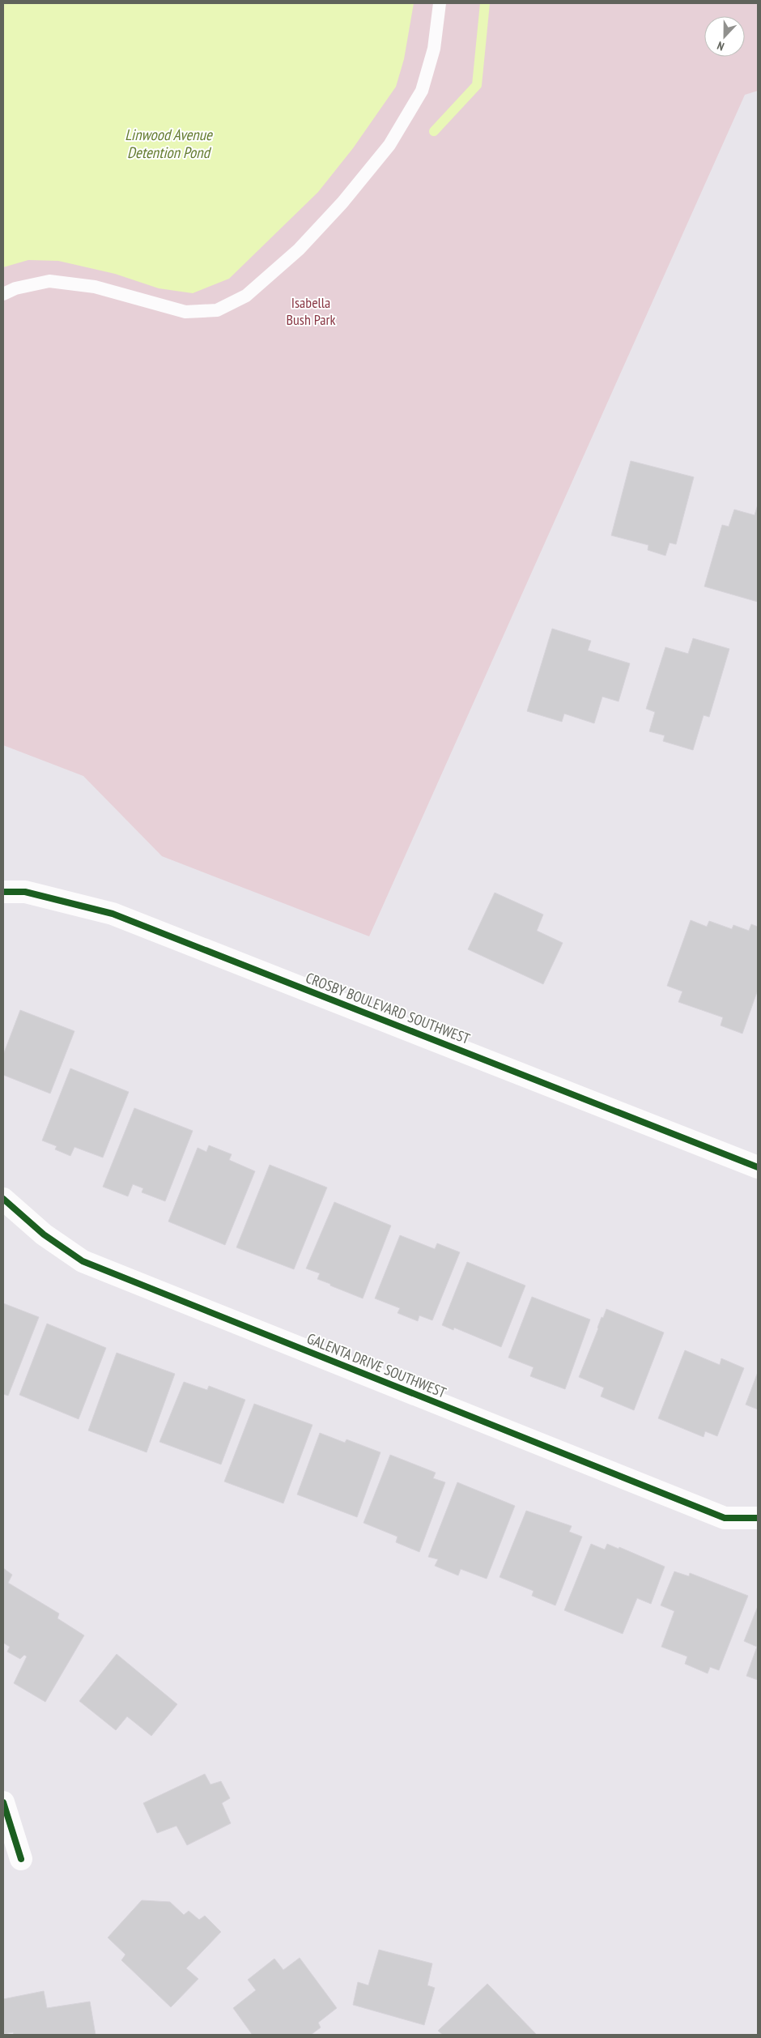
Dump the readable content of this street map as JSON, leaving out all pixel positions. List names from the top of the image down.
{
  "streets": {
    "street": ["CROSBY BOULEVARD SOUTHWEST", "GALENTA DRIVE SOUTHWEST"]
  },
  "water": ["Linwood Avenue Detention Pond"],
  "parks": ["Isabella Bush Park"],
  "north": "bottom"
}
